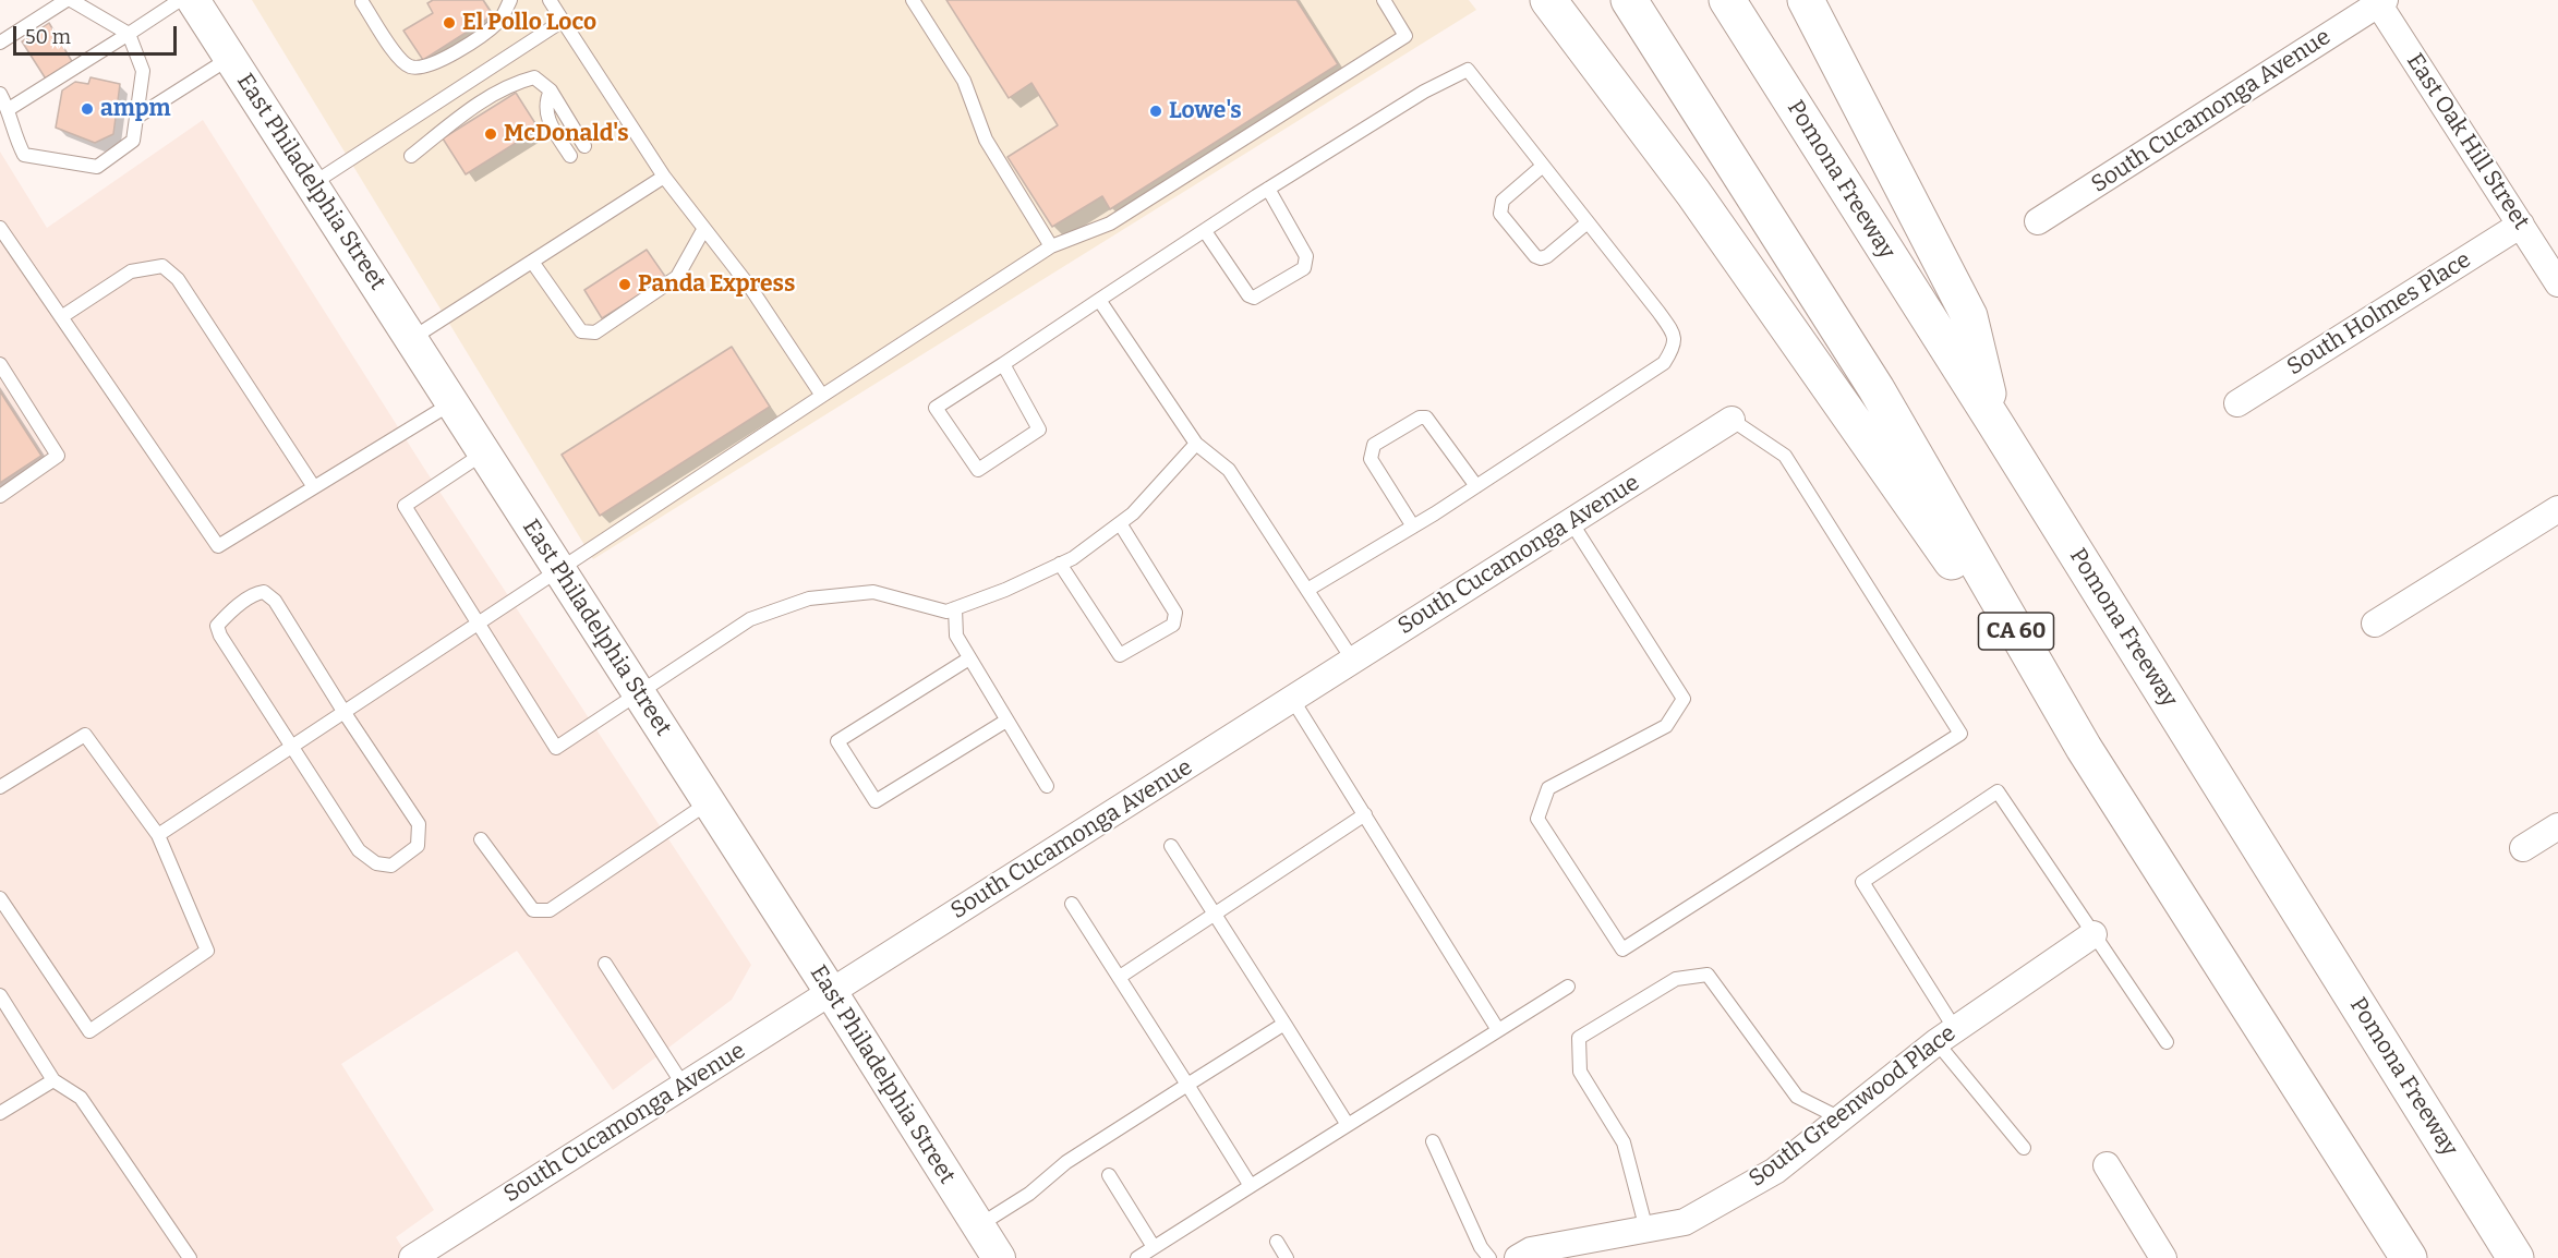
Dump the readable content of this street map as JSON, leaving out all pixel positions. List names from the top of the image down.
{
  "streets": {
    "highway": ["Pomona Freeway", "CA 60"],
    "street": [
      "South Cucamonga Avenue",
      "East Oak Hill Street",
      "East Philadelphia Street",
      "South Holmes Place",
      "South Greenwood Place"
    ]
  },
  "crossings": [
    ["South Cucamonga Avenue", "East Oak Hill Street"],
    ["South Cucamonga Avenue", "East Philadelphia Street"],
    ["East Oak Hill Street", "South Holmes Place"]
  ],
  "places": [
    "El Pollo Loco",
    "ampm",
    "Lowe's",
    "McDonald's",
    "Panda Express"
  ],
  "scale_bar": "50 m"
}
